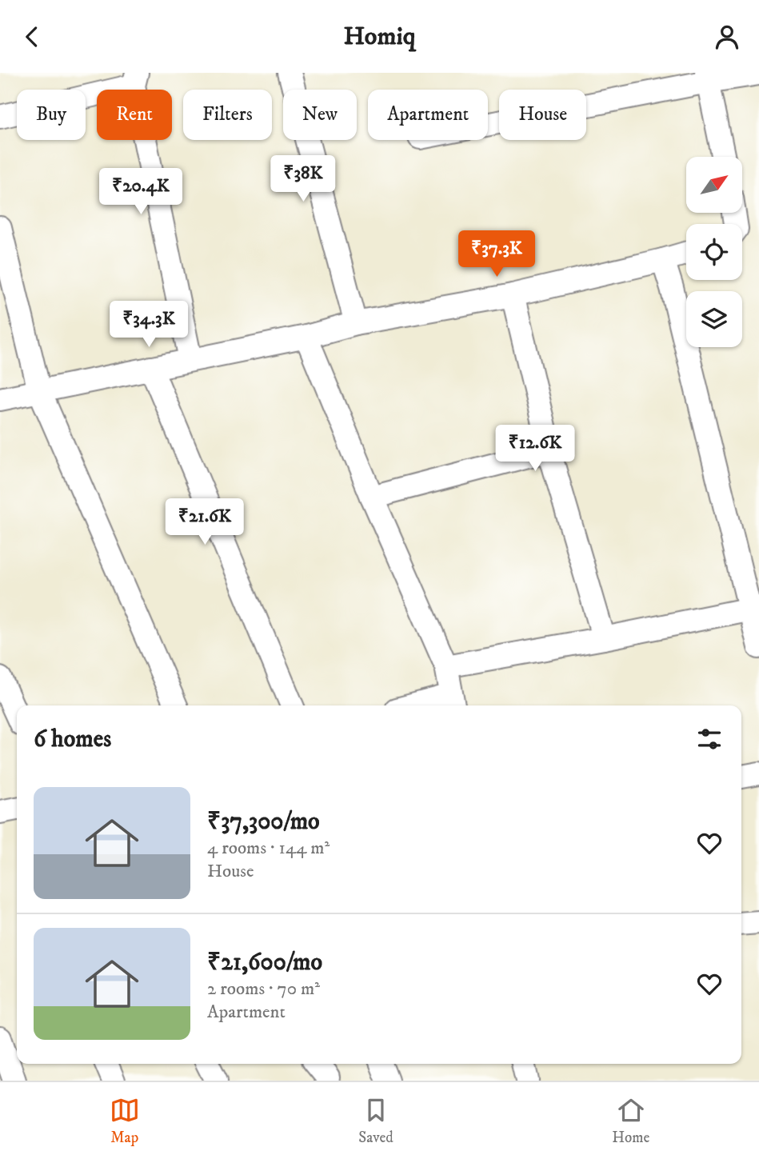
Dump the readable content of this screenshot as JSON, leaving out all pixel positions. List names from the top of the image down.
{
  "north": "top right",
  "page": {
    "header": "Homiq",
    "chip": [
      "Buy",
      "Rent",
      "Filters",
      "New",
      "Apartment",
      "House"
    ],
    "price": [
      "₹38K",
      "₹20.4K",
      "₹37.3K",
      "₹34.3K",
      "₹12.6K",
      "₹21.6K"
    ],
    "heading": "6 homes",
    "list": [
      {
        "name": "₹37,300/mo",
        "note": "4 rooms · 144 m² · House"
      },
      {
        "name": "₹21,600/mo",
        "note": "2 rooms · 70 m² · Apartment"
      }
    ],
    "tabs": ["Map", "Saved", "Home"]
  }
}
